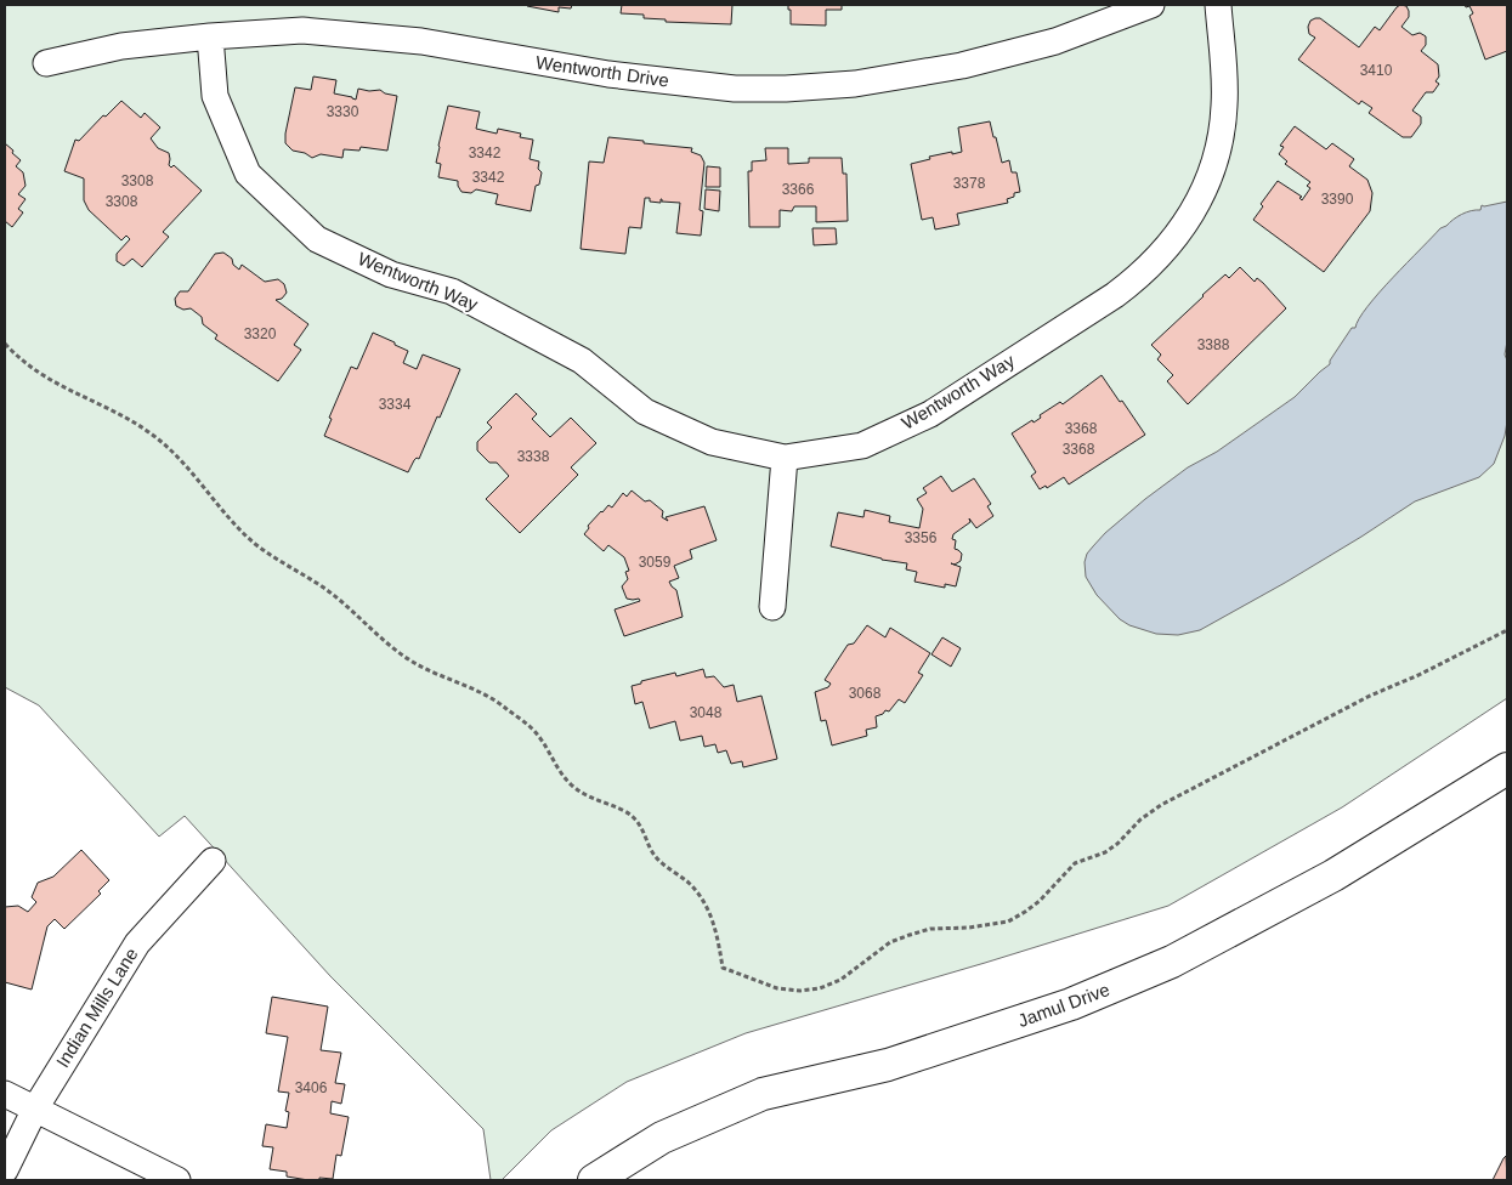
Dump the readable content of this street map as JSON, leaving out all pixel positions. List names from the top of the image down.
{
  "streets": {
    "street": [
      "Wentworth Drive",
      "Wentworth Way",
      "Jamul Drive",
      "Indian Mills Lane"
    ]
  },
  "crossings": [
    ["Wentworth Drive", "Wentworth Way"]
  ],
  "house_numbers": [
    "3410",
    "3330",
    "3342",
    "3342",
    "3308",
    "3378",
    "3366",
    "3390",
    "3308",
    "3320",
    "3388",
    "3334",
    "3368",
    "3368",
    "3338",
    "3356",
    "3059",
    "3068",
    "3048",
    "3406"
  ]
}
